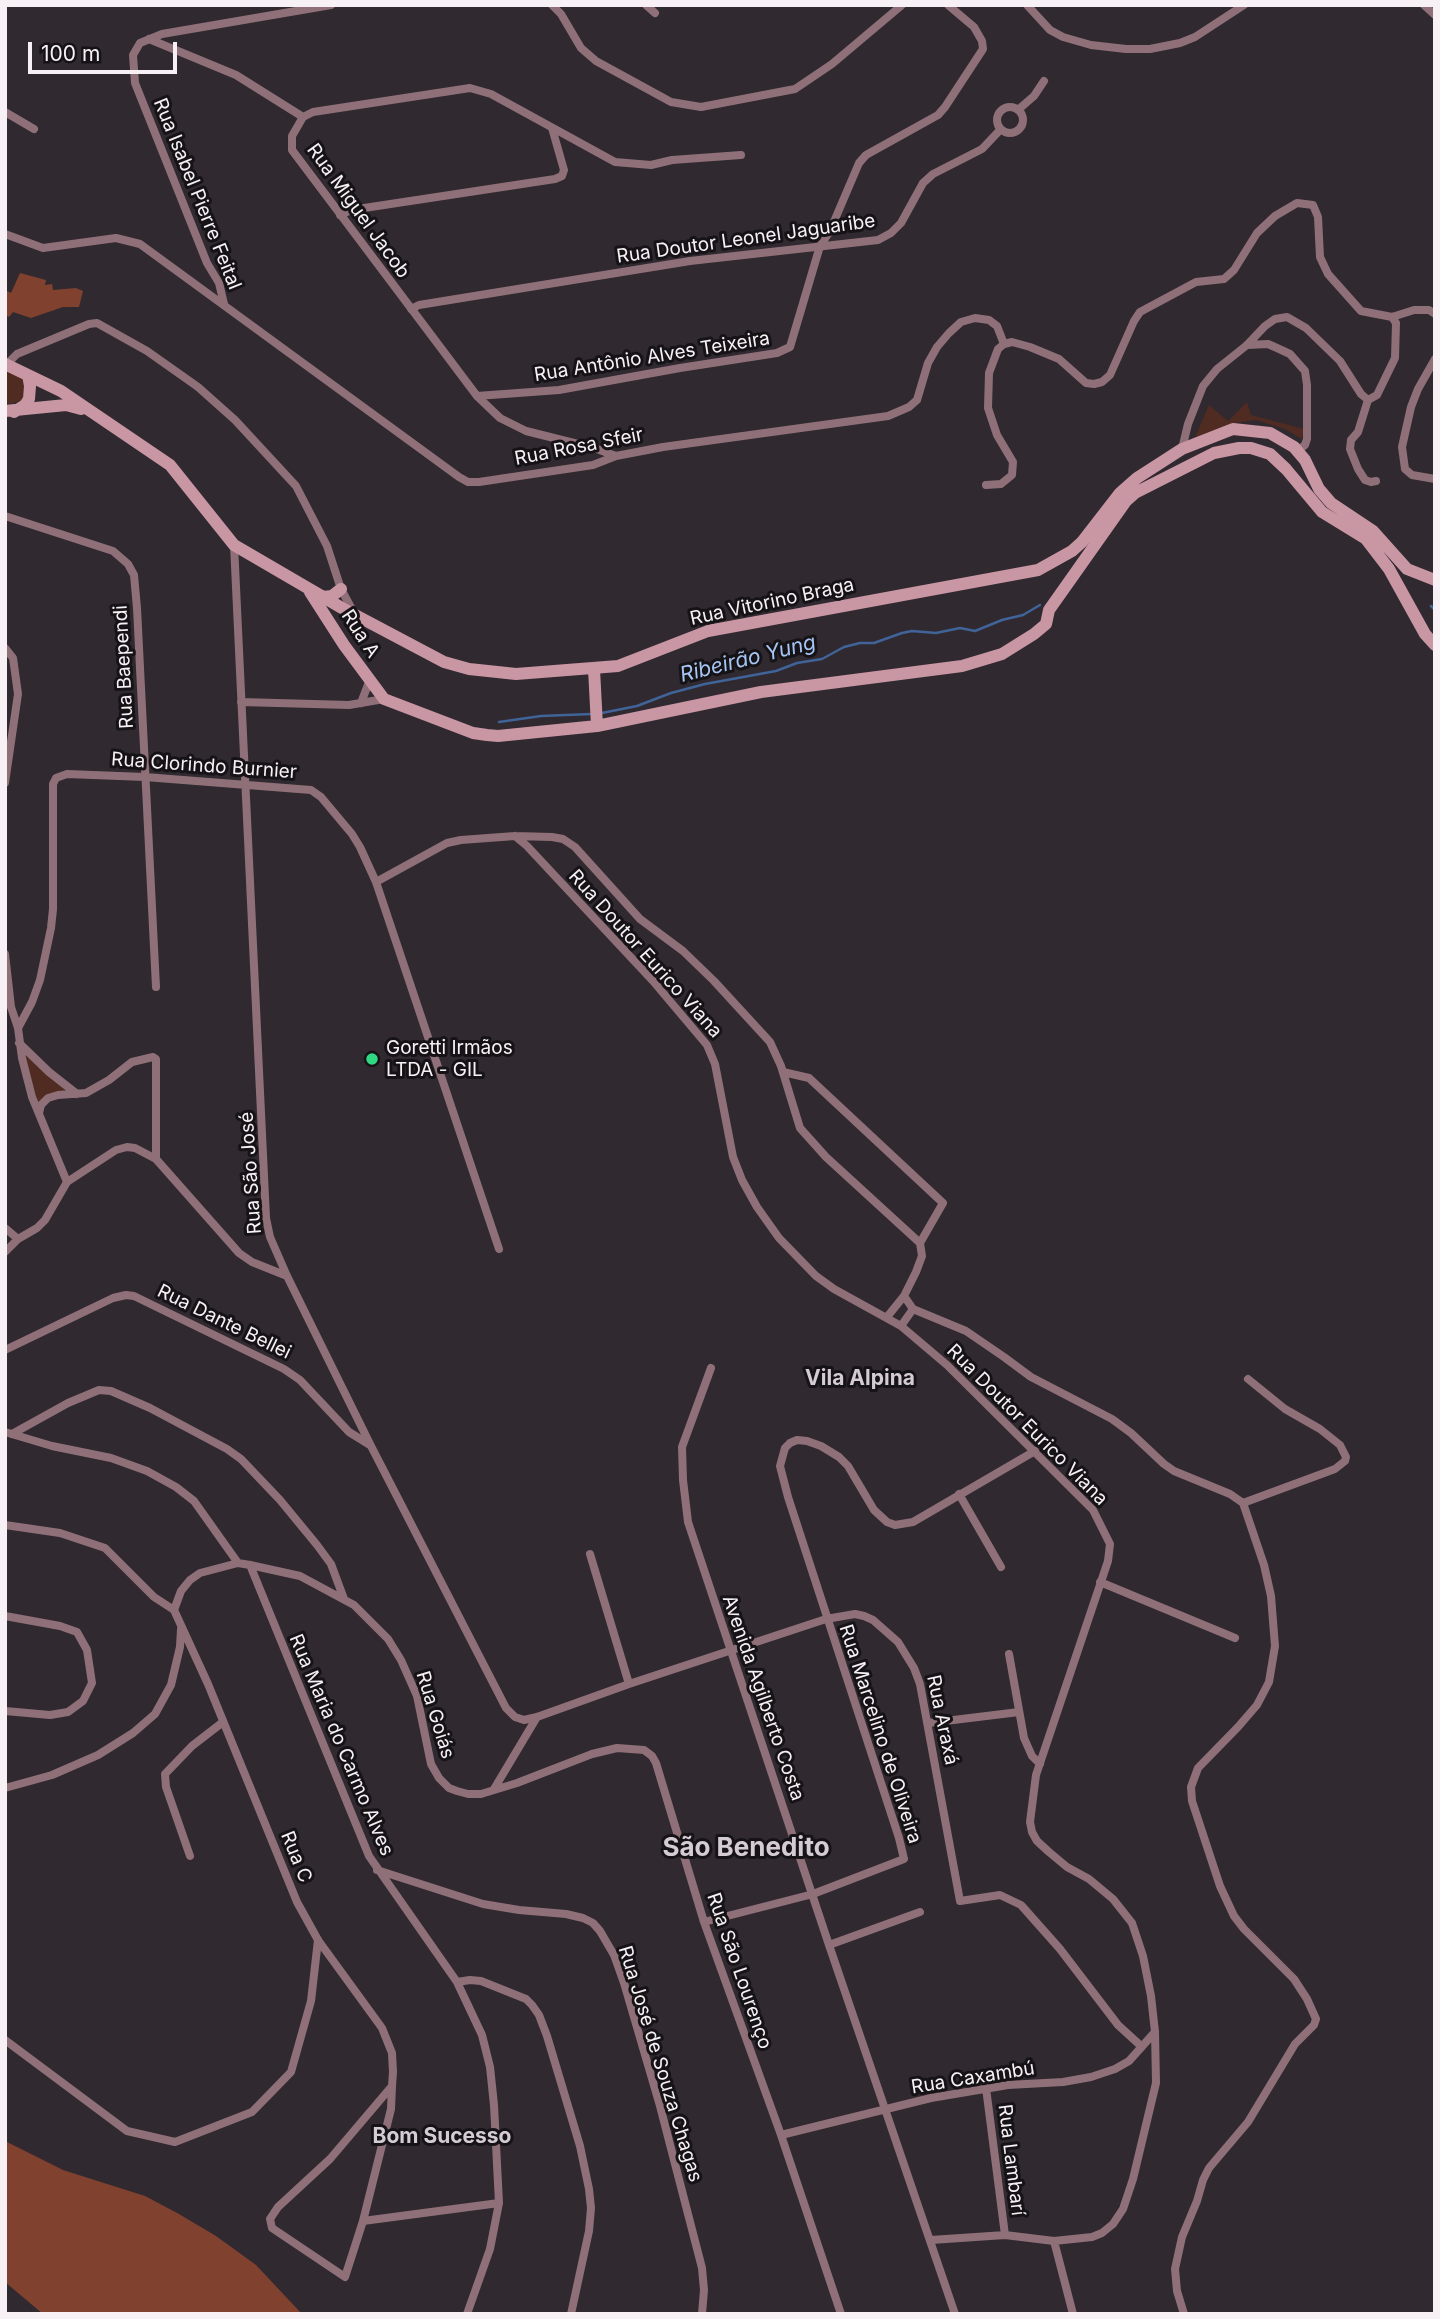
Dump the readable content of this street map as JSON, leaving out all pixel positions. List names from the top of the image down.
{
  "streets": {
    "main road": ["Rua Vitorino Braga", "Rua A"],
    "street": [
      "Rua Isabel Pierre Feital",
      "Rua Miguel Jacob",
      "Rua Doutor Leonel Jaguaribe",
      "Rua Antônio Alves Teixeira",
      "Rua Rosa Sfeir",
      "Rua Baependi",
      "Rua Clorindo Burnier",
      "Rua Doutor Eurico Viana",
      "Rua São José",
      "Rua Dante Bellei",
      "Avenida Agilberto Costa",
      "Rua Goiás",
      "Rua Araxá",
      "Rua Marcelino de Oliveira",
      "Rua Maria do Carmo Alves",
      "Rua C",
      "Rua São Lourenço",
      "Rua José de Souza Chagas",
      "Rua Caxambú",
      "Rua Lambarí"
    ]
  },
  "crossings": [
    ["Rua Isabel Pierre Feital", "Rua Rosa Sfeir"],
    ["Rua Miguel Jacob", "Rua Doutor Leonel Jaguaribe"],
    ["Rua Miguel Jacob", "Rua Antônio Alves Teixeira"],
    ["Rua Miguel Jacob", "Rua Rosa Sfeir"],
    ["Rua Doutor Leonel Jaguaribe", "Rua Antônio Alves Teixeira"],
    ["Rua Vitorino Braga", "Rua A"],
    ["Rua Vitorino Braga", "Rua São José"],
    ["Rua Baependi", "Rua Clorindo Burnier"],
    ["Rua Clorindo Burnier", "Rua São José"],
    ["Rua Doutor Eurico Viana", "Avenida Agilberto Costa"],
    ["Rua Doutor Eurico Viana", "Rua Caxambú"],
    ["Rua Doutor Eurico Viana", "Rua Lambarí"],
    ["Rua São José", "Rua Dante Bellei"],
    ["Rua São José", "Rua Araxá"],
    ["Avenida Agilberto Costa", "Rua Araxá"],
    ["Avenida Agilberto Costa", "Rua Marcelino de Oliveira"],
    ["Avenida Agilberto Costa", "Rua Caxambú"],
    ["Rua Goiás", "Rua Maria do Carmo Alves"],
    ["Rua Goiás", "Rua São Lourenço"],
    ["Rua Araxá", "Rua Marcelino de Oliveira"],
    ["Rua Araxá", "Rua Caxambú"],
    ["Rua Maria do Carmo Alves", "Rua José de Souza Chagas"],
    ["Rua São Lourenço", "Rua Caxambú"],
    ["Rua Caxambú", "Rua Lambarí"]
  ],
  "districts": ["Vila Alpina", "São Benedito", "Bom Sucesso"],
  "water": ["Ribeirão Yung"],
  "places": ["Goretti Irmãos LTDA - GIL"],
  "scale_bar": "100 m"
}
